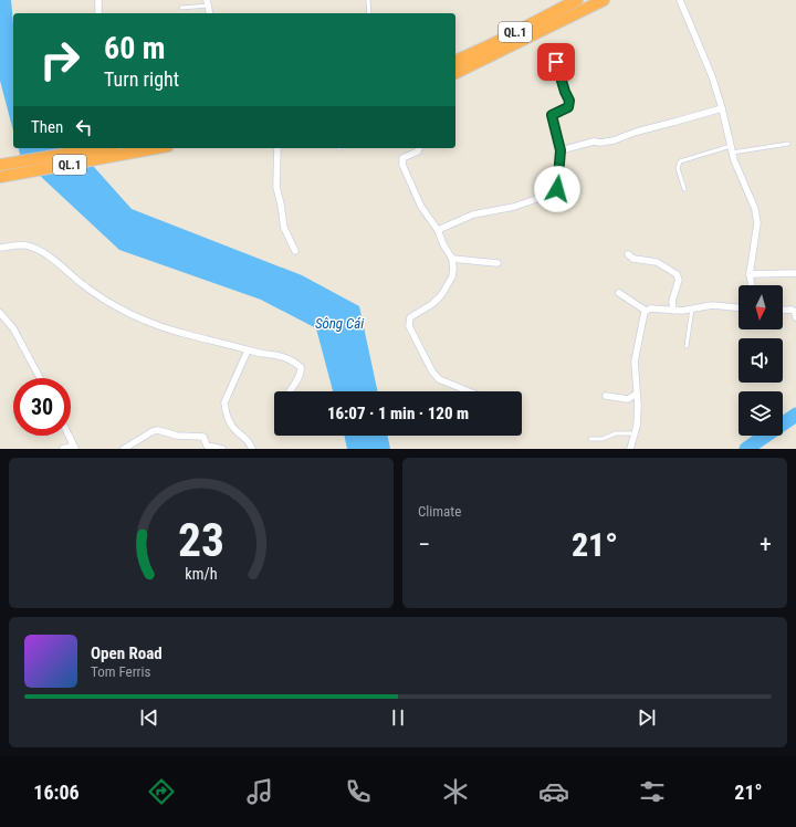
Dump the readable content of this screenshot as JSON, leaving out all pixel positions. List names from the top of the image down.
{
  "streets": {
    "highway": ["QL.1"]
  },
  "water": ["Sông Cái"],
  "north": "bottom",
  "page": {
    "turn": ["60 m", "Turn right"],
    "then": "Then",
    "limit": "30",
    "trip": "16:07 · 1 min · 120 m",
    "tile": "Climate",
    "heat": ["−", "21°", "+"],
    "song": ["Open Road", "Tom Ferris"],
    "tabs": ["16:06", "21°"],
    "gauge": ["23", "km/h"]
  }
}
